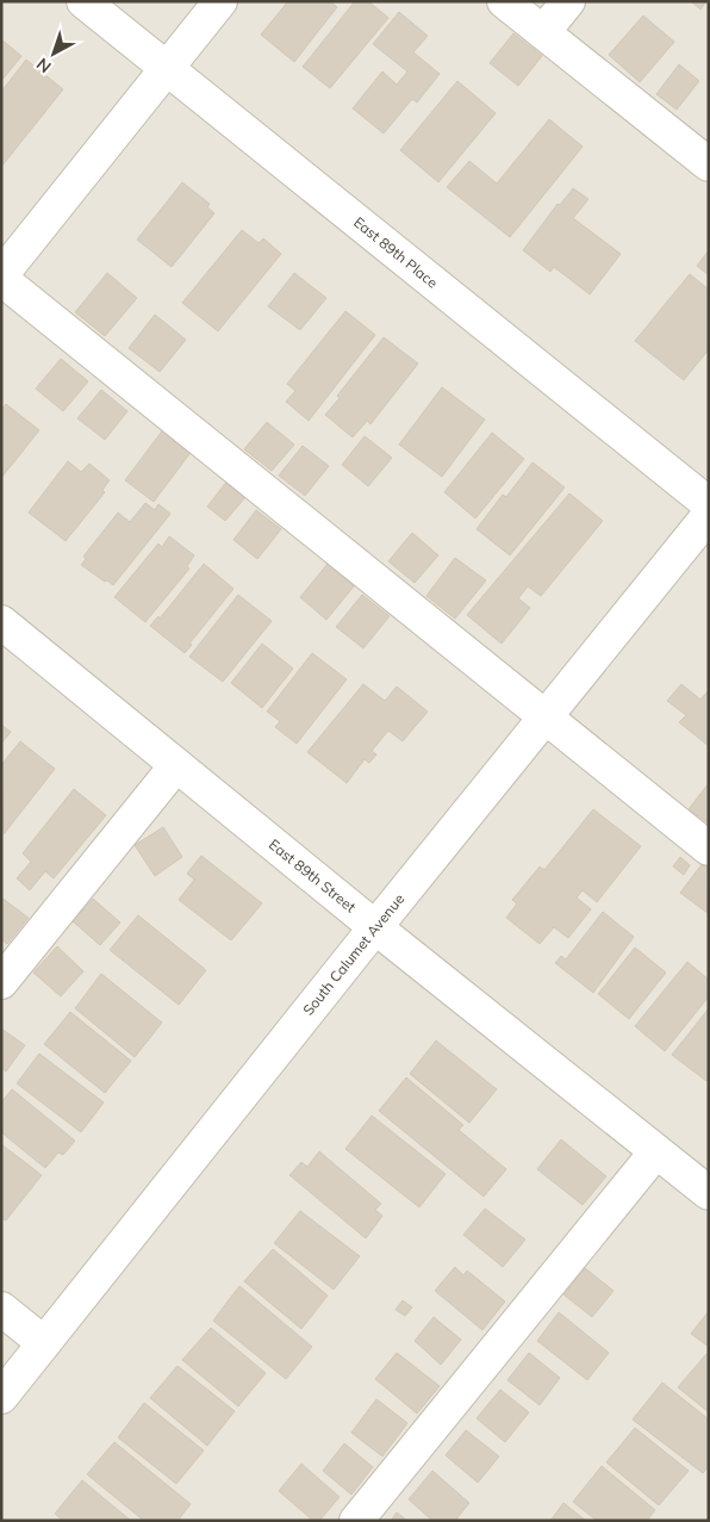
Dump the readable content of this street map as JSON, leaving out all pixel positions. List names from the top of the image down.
{
  "streets": {
    "street": ["East 89th Place", "East 89th Street", "South Calumet Avenue"]
  },
  "crossings": [
    ["East 89th Street", "South Calumet Avenue"]
  ],
  "north": "bottom left"
}
